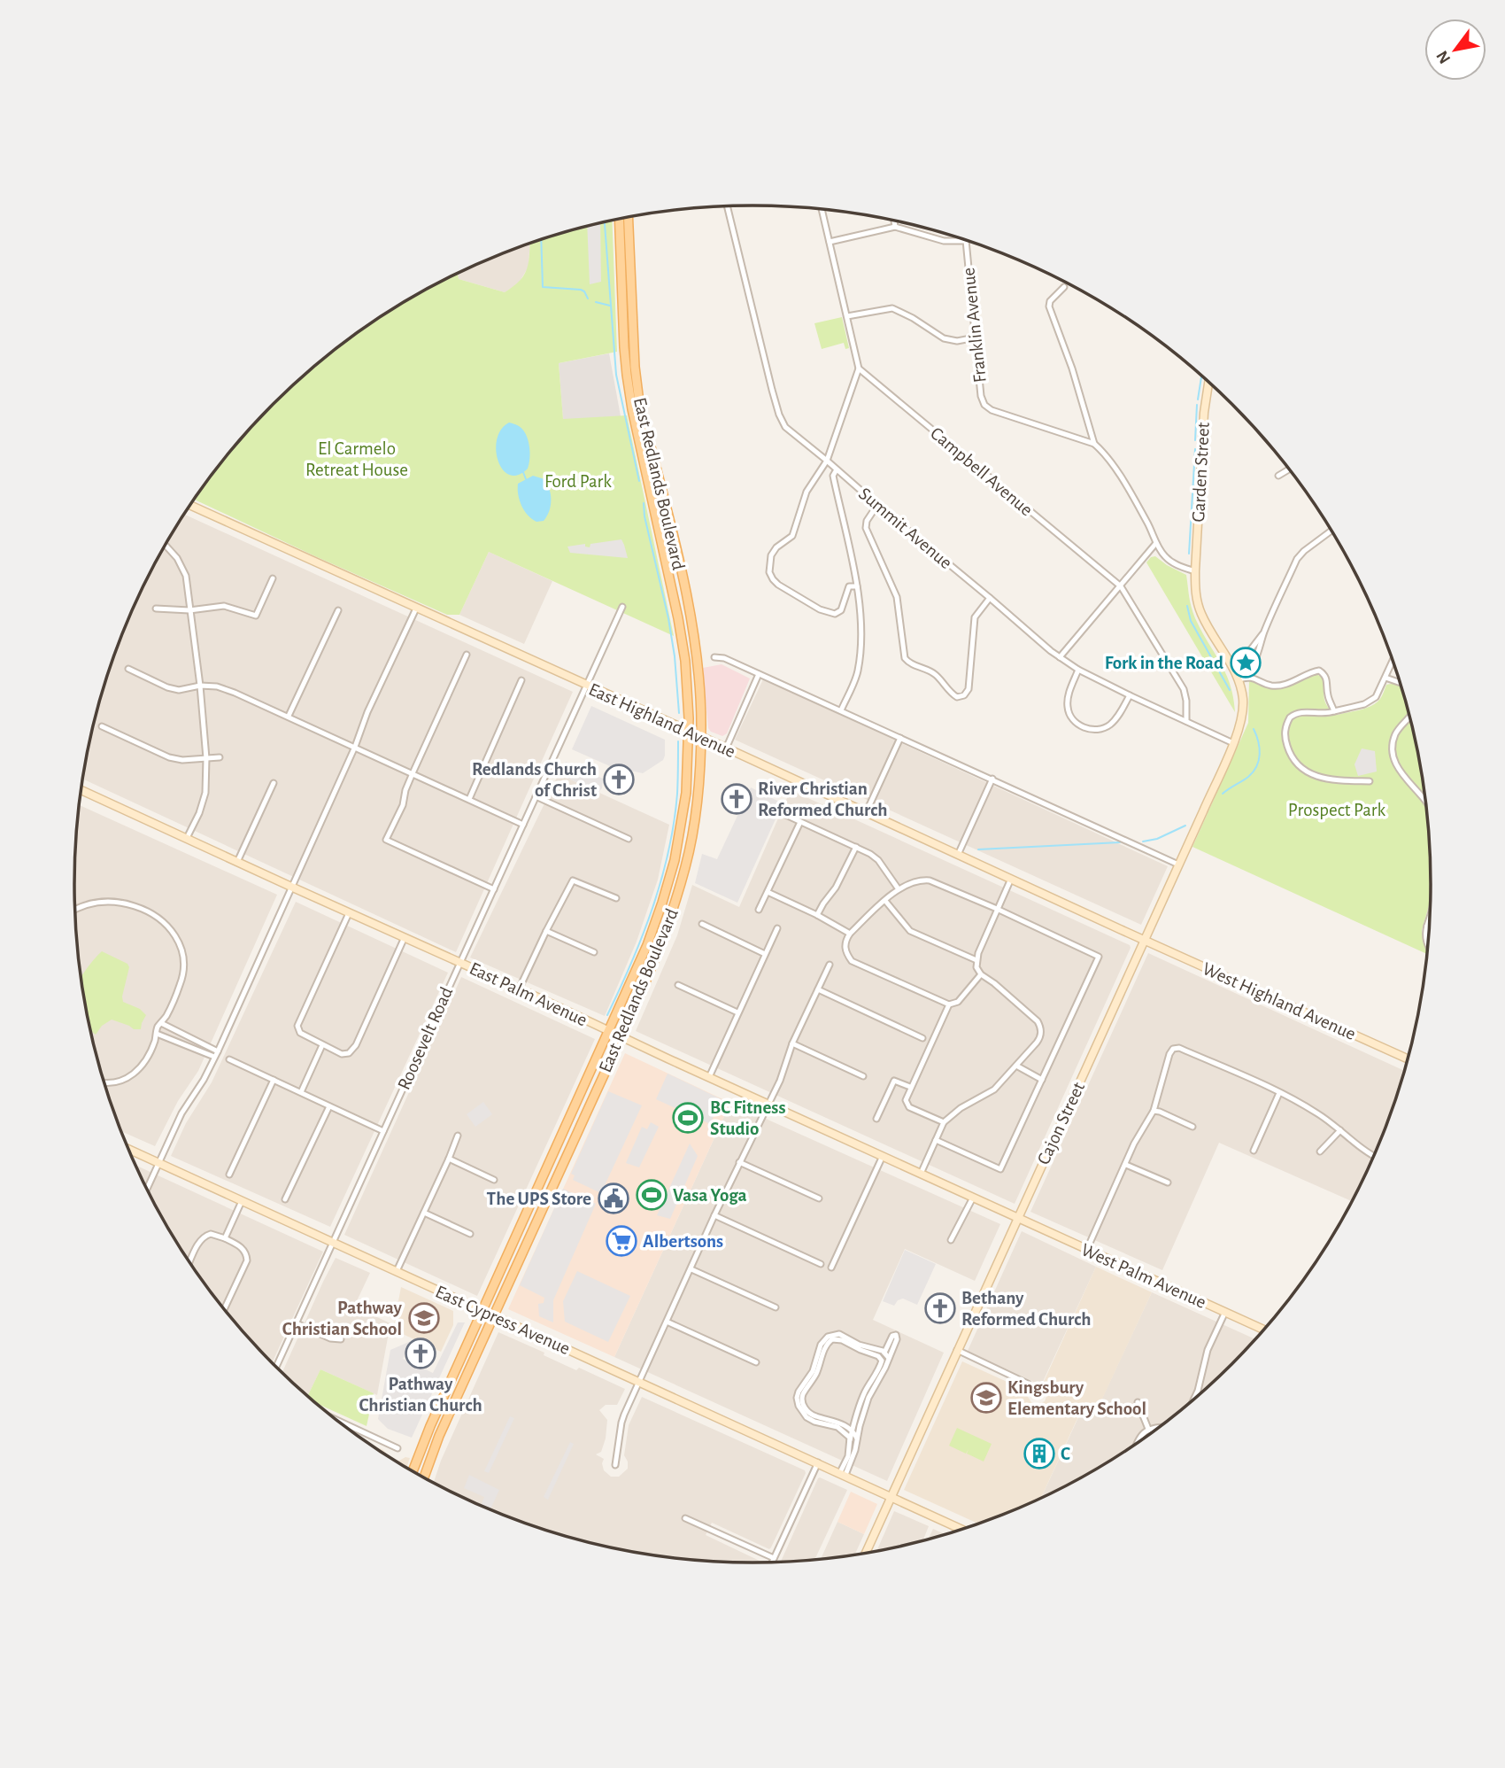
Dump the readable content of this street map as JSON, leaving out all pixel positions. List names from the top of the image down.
{
  "streets": {
    "main road": ["East Redlands Boulevard"],
    "street": [
      "Franklin Avenue",
      "Campbell Avenue",
      "Garden Street",
      "Summit Avenue",
      "East Highland Avenue",
      "East Palm Avenue",
      "West Highland Avenue",
      "Roosevelt Road",
      "Cajon Street",
      "West Palm Avenue",
      "East Cypress Avenue"
    ]
  },
  "crossings": [
    ["Campbell Avenue", "Summit Avenue"],
    ["East Redlands Boulevard", "East Highland Avenue"],
    ["East Redlands Boulevard", "East Palm Avenue"],
    ["East Redlands Boulevard", "East Cypress Avenue"],
    ["Summit Avenue", "Cajon Street"],
    ["East Highland Avenue", "West Highland Avenue"],
    ["East Highland Avenue", "Roosevelt Road"],
    ["East Highland Avenue", "Cajon Street"],
    ["East Palm Avenue", "Roosevelt Road"],
    ["East Palm Avenue", "Cajon Street"],
    ["East Palm Avenue", "West Palm Avenue"],
    ["West Highland Avenue", "Cajon Street"],
    ["Roosevelt Road", "East Cypress Avenue"],
    ["Cajon Street", "West Palm Avenue"],
    ["Cajon Street", "East Cypress Avenue"]
  ],
  "parks": ["El Carmelo Retreat House", "Ford Park", "Prospect Park"],
  "places": {
    "place": ["Fork in the Road"],
    "church": [
      "Redlands Church of Christ",
      "River Christian Reformed Church",
      "Bethany Reformed Church",
      "Pathway Christian Church"
    ],
    "sports": ["BC Fitness Studio", "Vasa Yoga"],
    "public building": ["The UPS Store"],
    "supermarket": ["Albertsons"],
    "school or university": ["Pathway Christian School", "Kingsbury Elementary School"],
    "building": ["C"]
  },
  "north": "bottom left"
}
